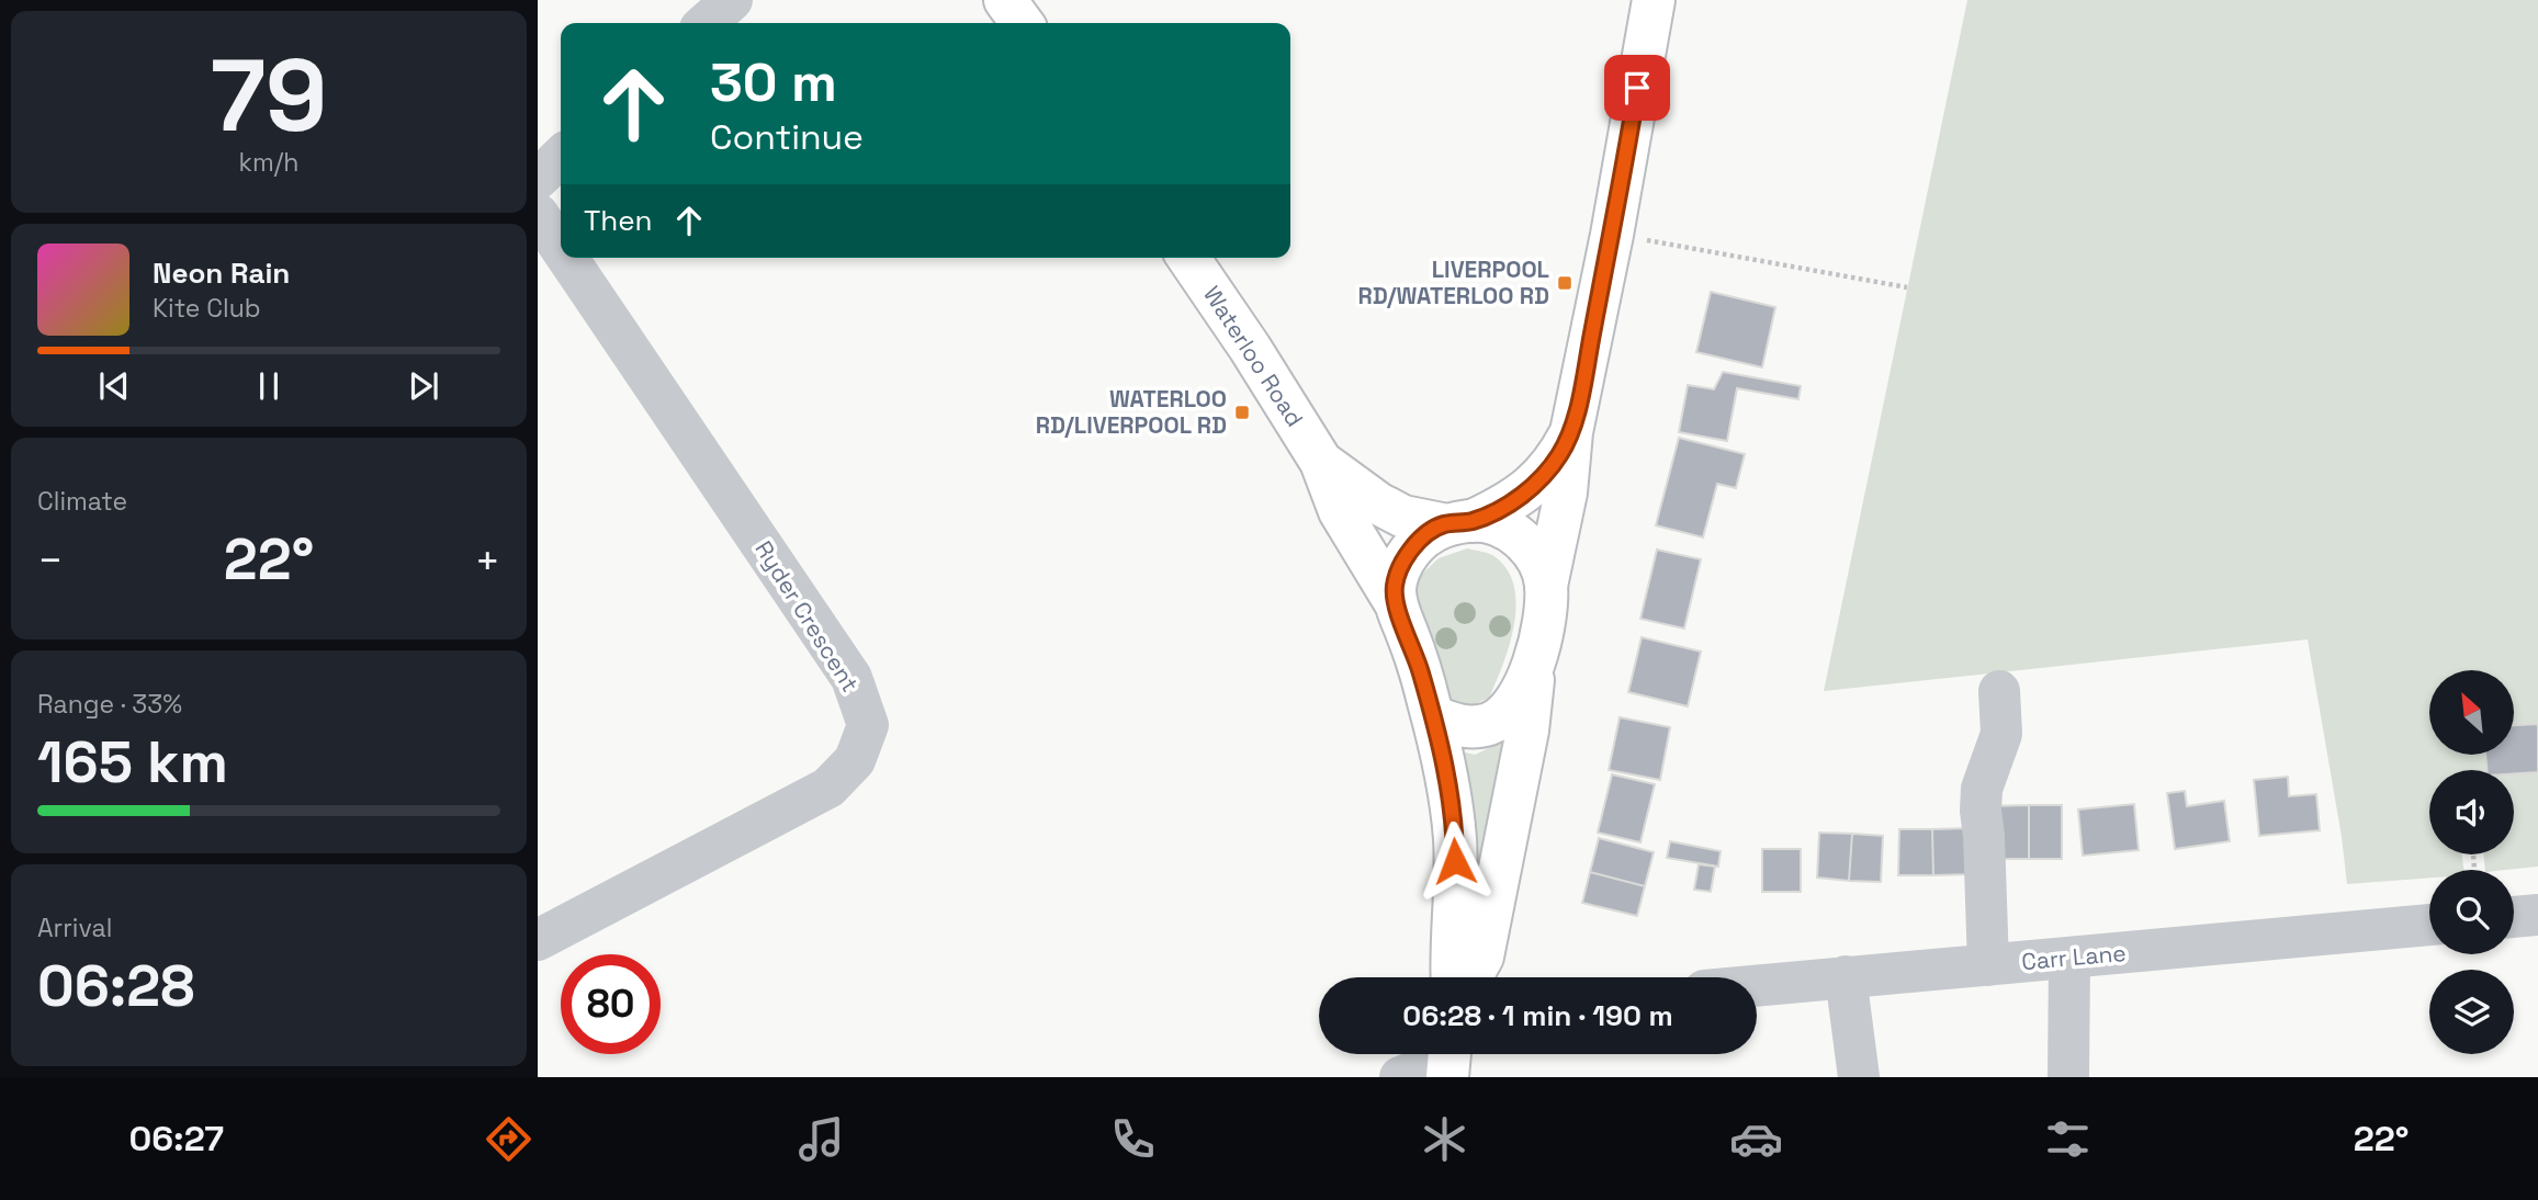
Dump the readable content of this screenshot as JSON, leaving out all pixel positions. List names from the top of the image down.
{
  "streets": {
    "main road": ["Waterloo Road"],
    "street": ["Ryder Crescent", "Carr Lane"]
  },
  "places": {
    "transit": ["LIVERPOOL RD/WATERLOO RD", "WATERLOO RD/LIVERPOOL RD"]
  },
  "north": "top left",
  "page": {
    "tile": [
      ["79", "km/h"],
      "Climate",
      ["Range · 33%", "165 km"],
      ["Arrival", "06:28"]
    ],
    "turn": ["30 m", "Continue"],
    "then": "Then",
    "song": ["Neon Rain", "Kite Club"],
    "heat": ["−", "22°", "+"],
    "limit": "80",
    "trip": "06:28 · 1 min · 190 m",
    "tabs": ["06:27", "22°"]
  }
}
